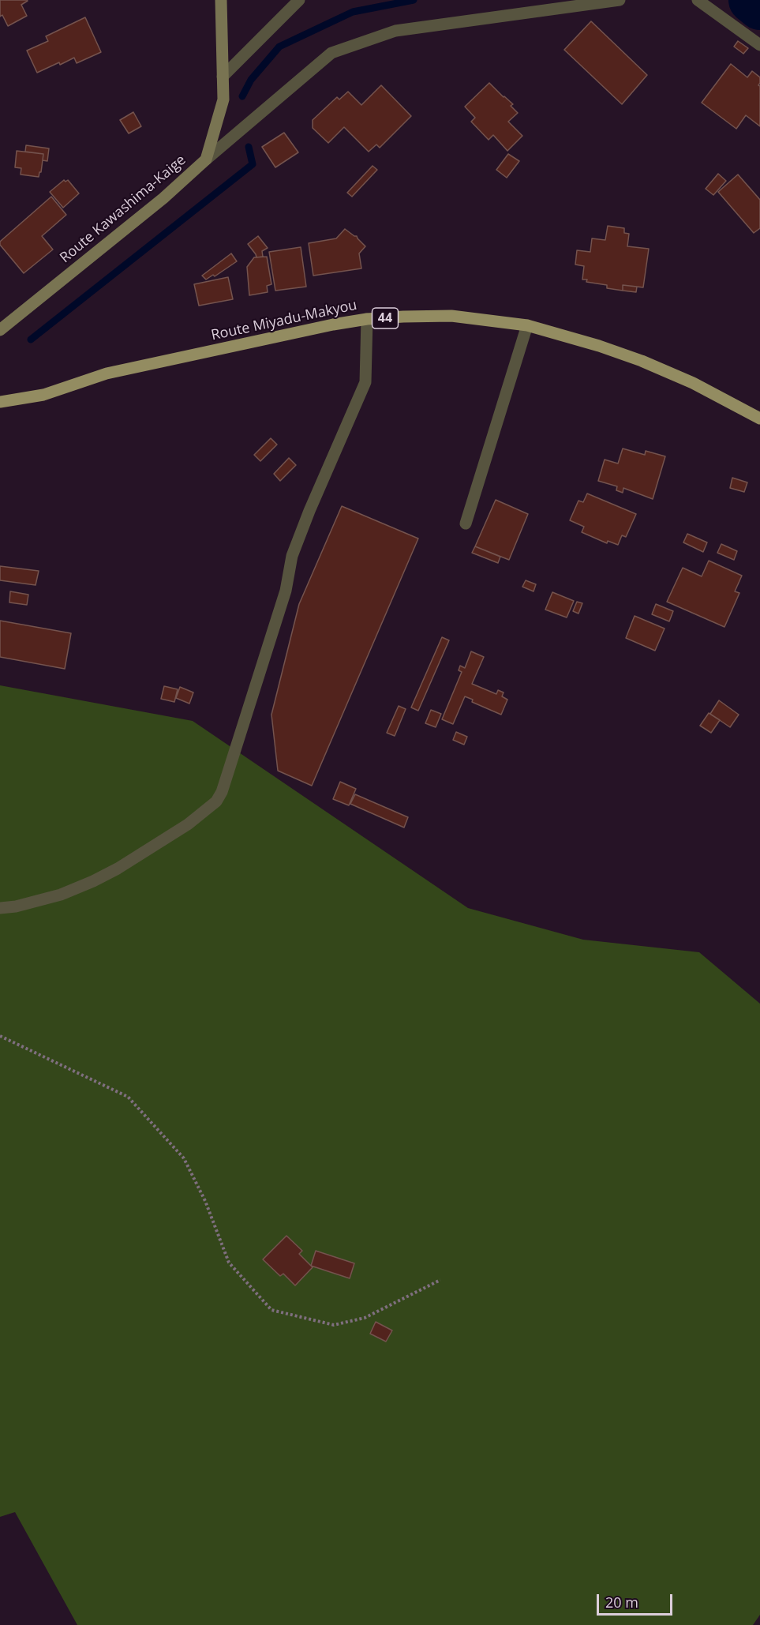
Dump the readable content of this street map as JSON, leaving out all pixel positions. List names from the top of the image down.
{
  "streets": {
    "main road": ["Route Kawashima-Kaige", "44", "Route Miyadu-Makyou"]
  },
  "scale_bar": "20 m"
}
